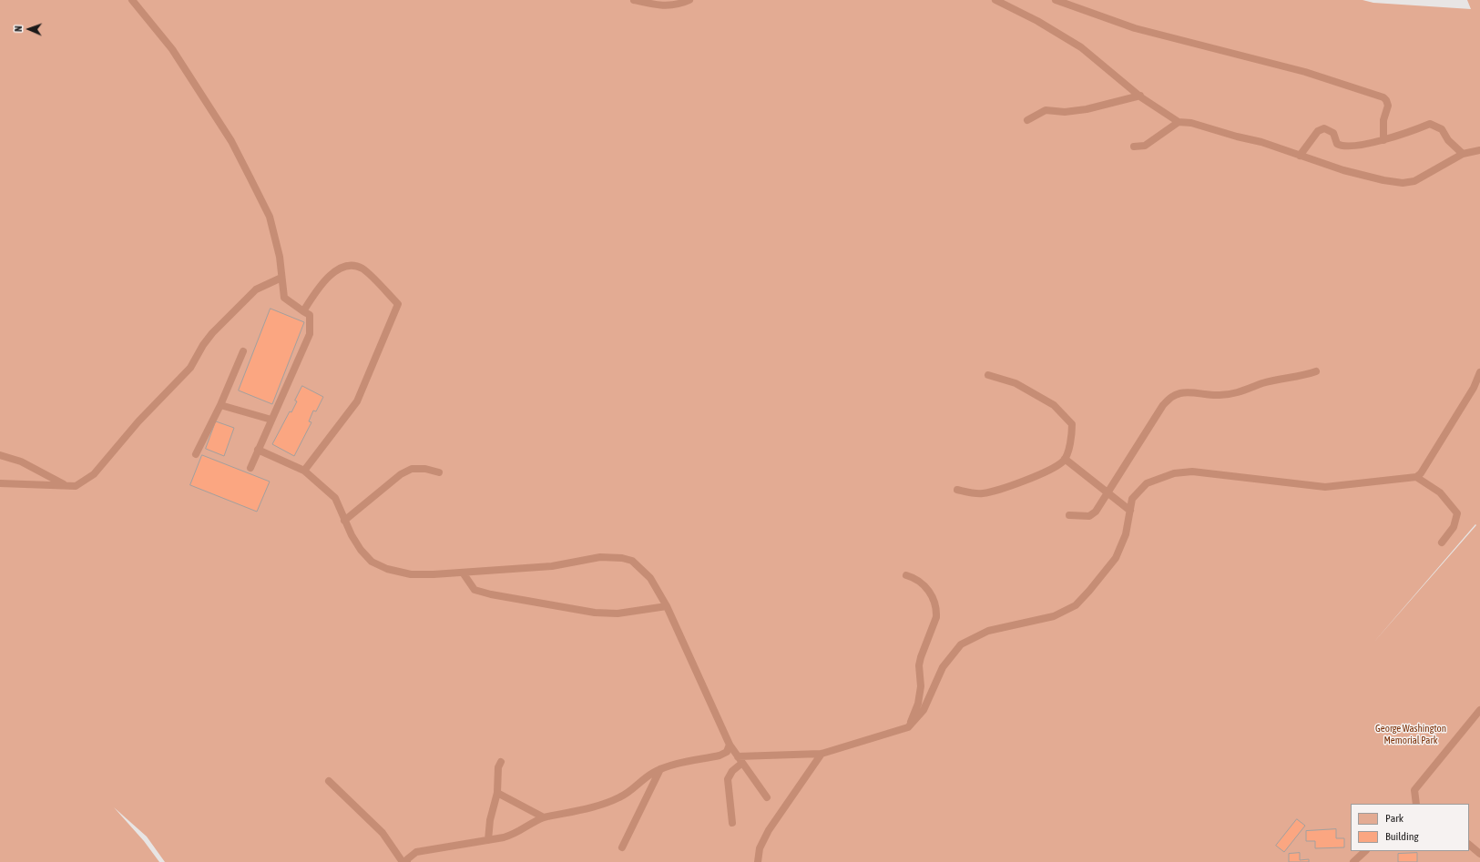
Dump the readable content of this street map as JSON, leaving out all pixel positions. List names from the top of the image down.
{
  "parks": ["George Washington Memorial Park"],
  "legend": ["Park", "Building"],
  "north": "left"
}
